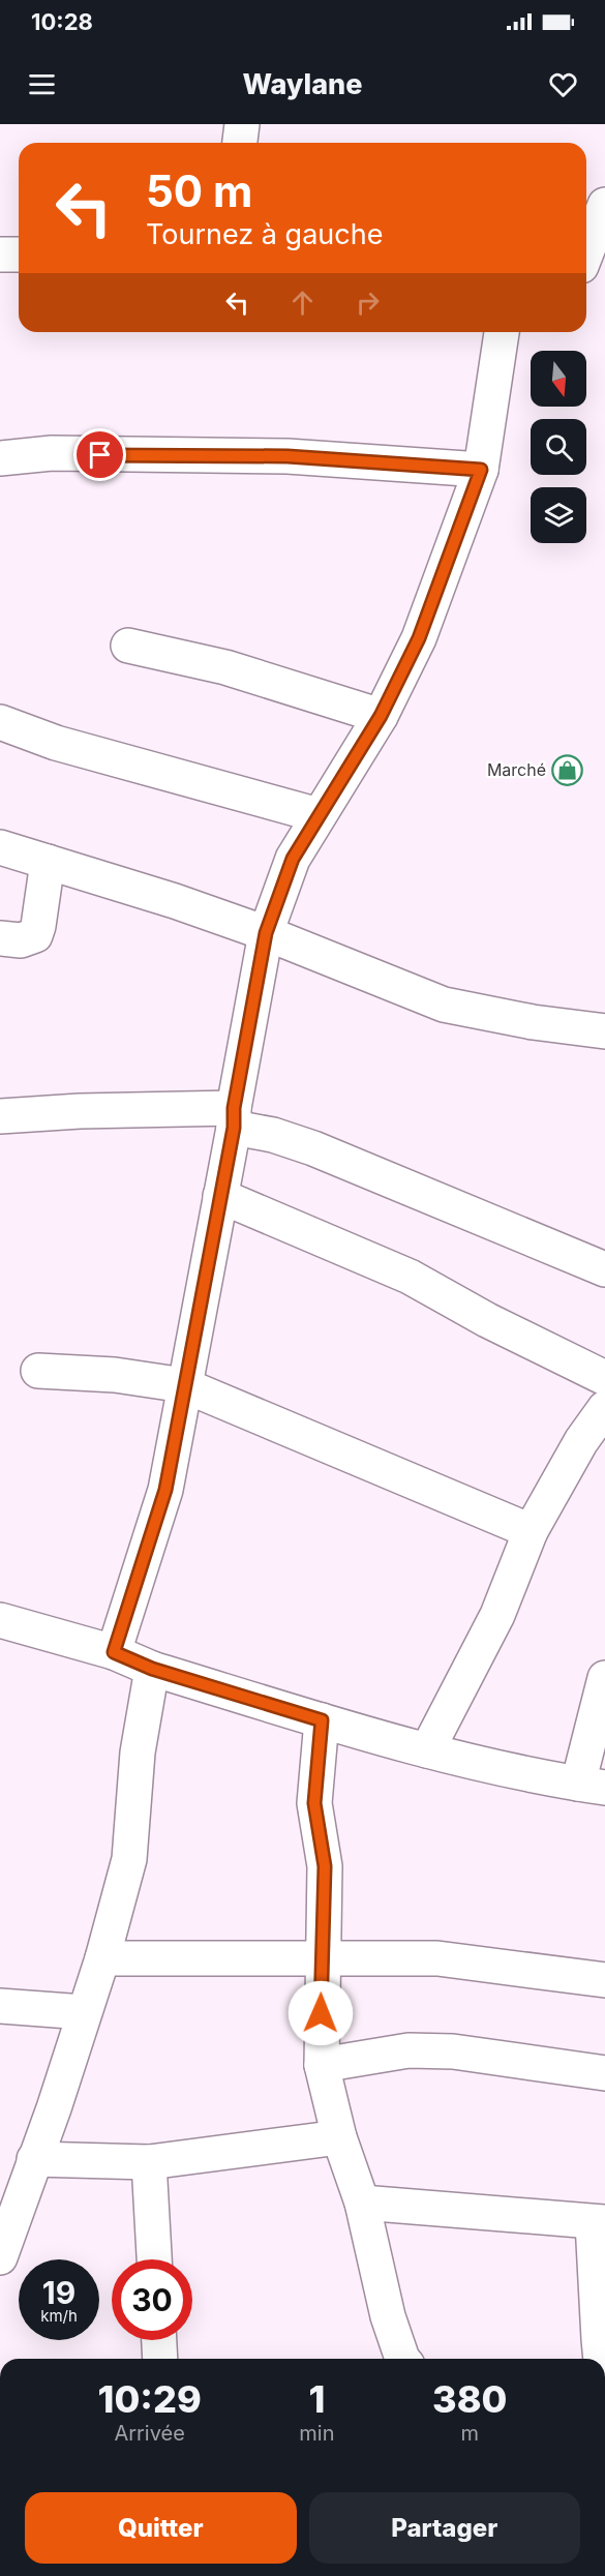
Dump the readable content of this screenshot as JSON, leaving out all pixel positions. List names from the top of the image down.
{
  "places": {
    "shop": ["Marché"]
  },
  "north": "bottom",
  "page": {
    "status": "10:28",
    "header": "Waylane",
    "turn": ["50 m", "Tournez à gauche"],
    "speed": "19 km/h",
    "limit": "30",
    "eta": [
      "10:29",
      "Arrivée",
      "1",
      "min",
      "380",
      "m"
    ],
    "buttons": ["Quitter", "Partager"]
  }
}
